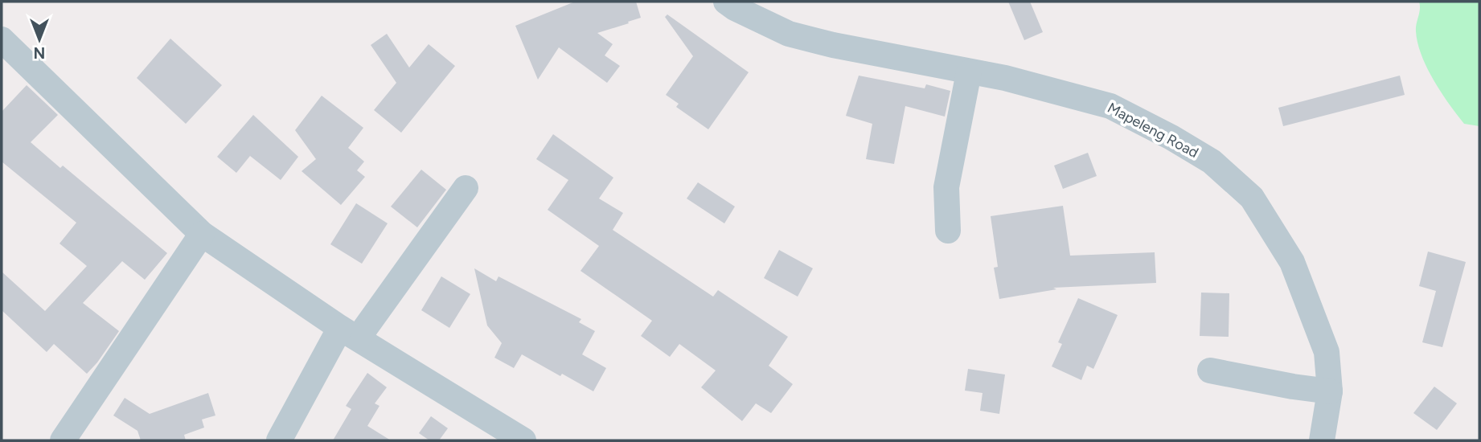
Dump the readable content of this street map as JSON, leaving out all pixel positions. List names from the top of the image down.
{
  "streets": {
    "street": ["Mapeleng Road"]
  },
  "north": "bottom"
}
